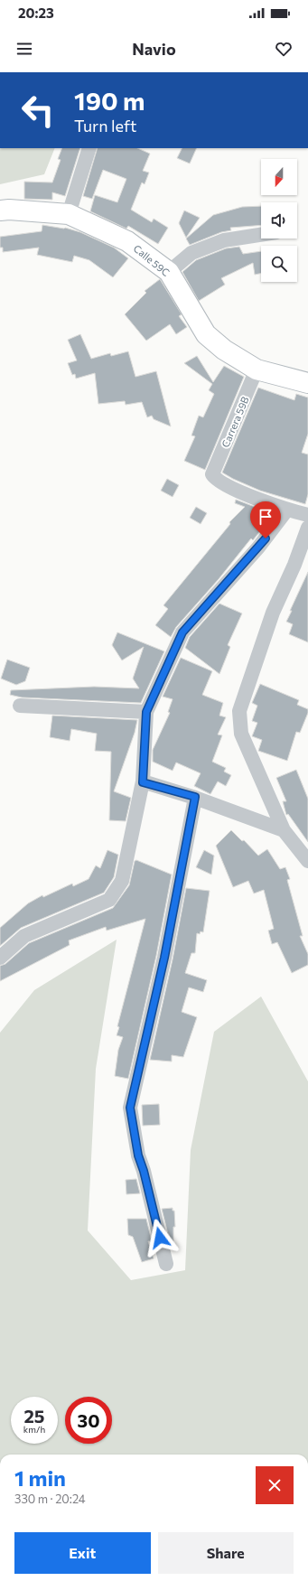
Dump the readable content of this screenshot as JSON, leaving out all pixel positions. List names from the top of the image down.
{
  "streets": {
    "street": ["Calle 59C", "Carrera 59B"]
  },
  "crossings": [
    ["Calle 59C", "Carrera 59B"]
  ],
  "north": "bottom",
  "page": {
    "status": "20:23",
    "header": "Navio",
    "turn": ["190 m", "Turn left"],
    "speed": "25 km/h",
    "limit": "30",
    "heading": ["1 min", "330 m · 20:24"],
    "buttons": ["Exit", "Share"]
  }
}
